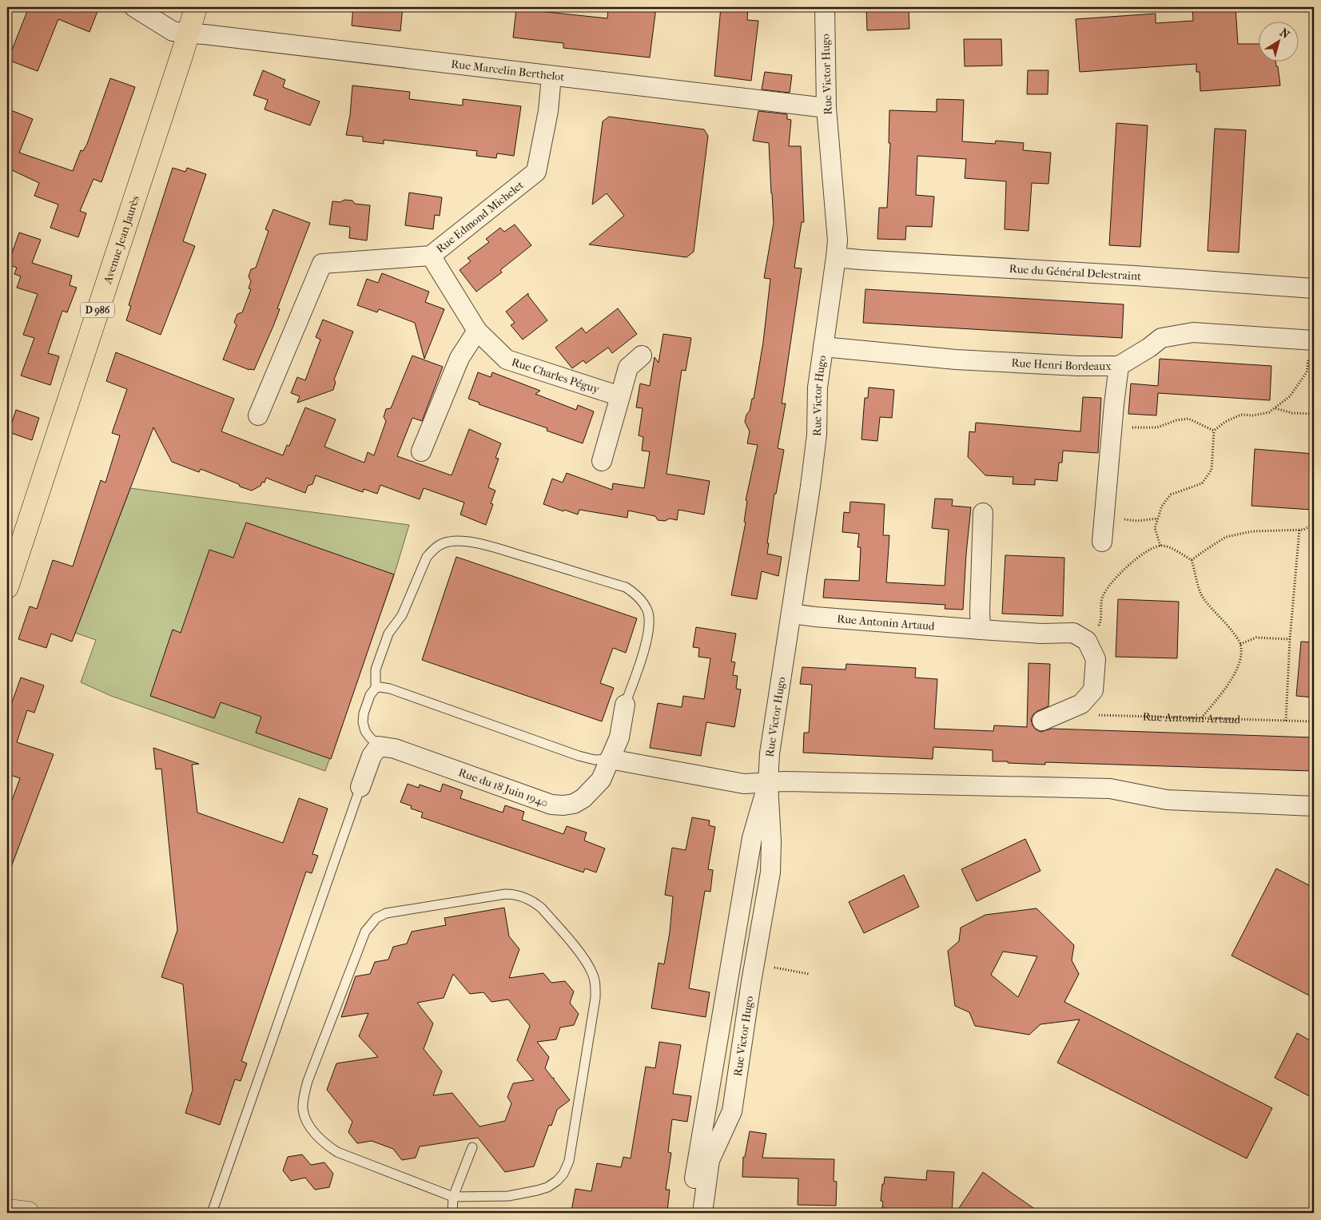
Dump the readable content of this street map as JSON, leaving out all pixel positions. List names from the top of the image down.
{
  "streets": {
    "main road": ["Avenue Jean Jaurès", "D 986"],
    "street": [
      "Rue Marcelin Berthelot",
      "Rue Victor Hugo",
      "Rue Edmond Michelet",
      "Rue du Général Delestraint",
      "Rue Henri Bordeaux",
      "Rue Charles Péguy",
      "Rue Antonin Artaud",
      "Rue du 18 Juin 1940"
    ]
  },
  "crossings": [
    ["Rue Marcelin Berthelot", "Rue Victor Hugo"],
    ["Rue Marcelin Berthelot", "Rue Edmond Michelet"],
    ["Rue Marcelin Berthelot", "Avenue Jean Jaurès"],
    ["Rue Victor Hugo", "Rue du Général Delestraint"],
    ["Rue Victor Hugo", "Rue Henri Bordeaux"],
    ["Rue Victor Hugo", "Rue Antonin Artaud"],
    ["Rue Edmond Michelet", "Rue Charles Péguy"]
  ],
  "north": "top right"
}
